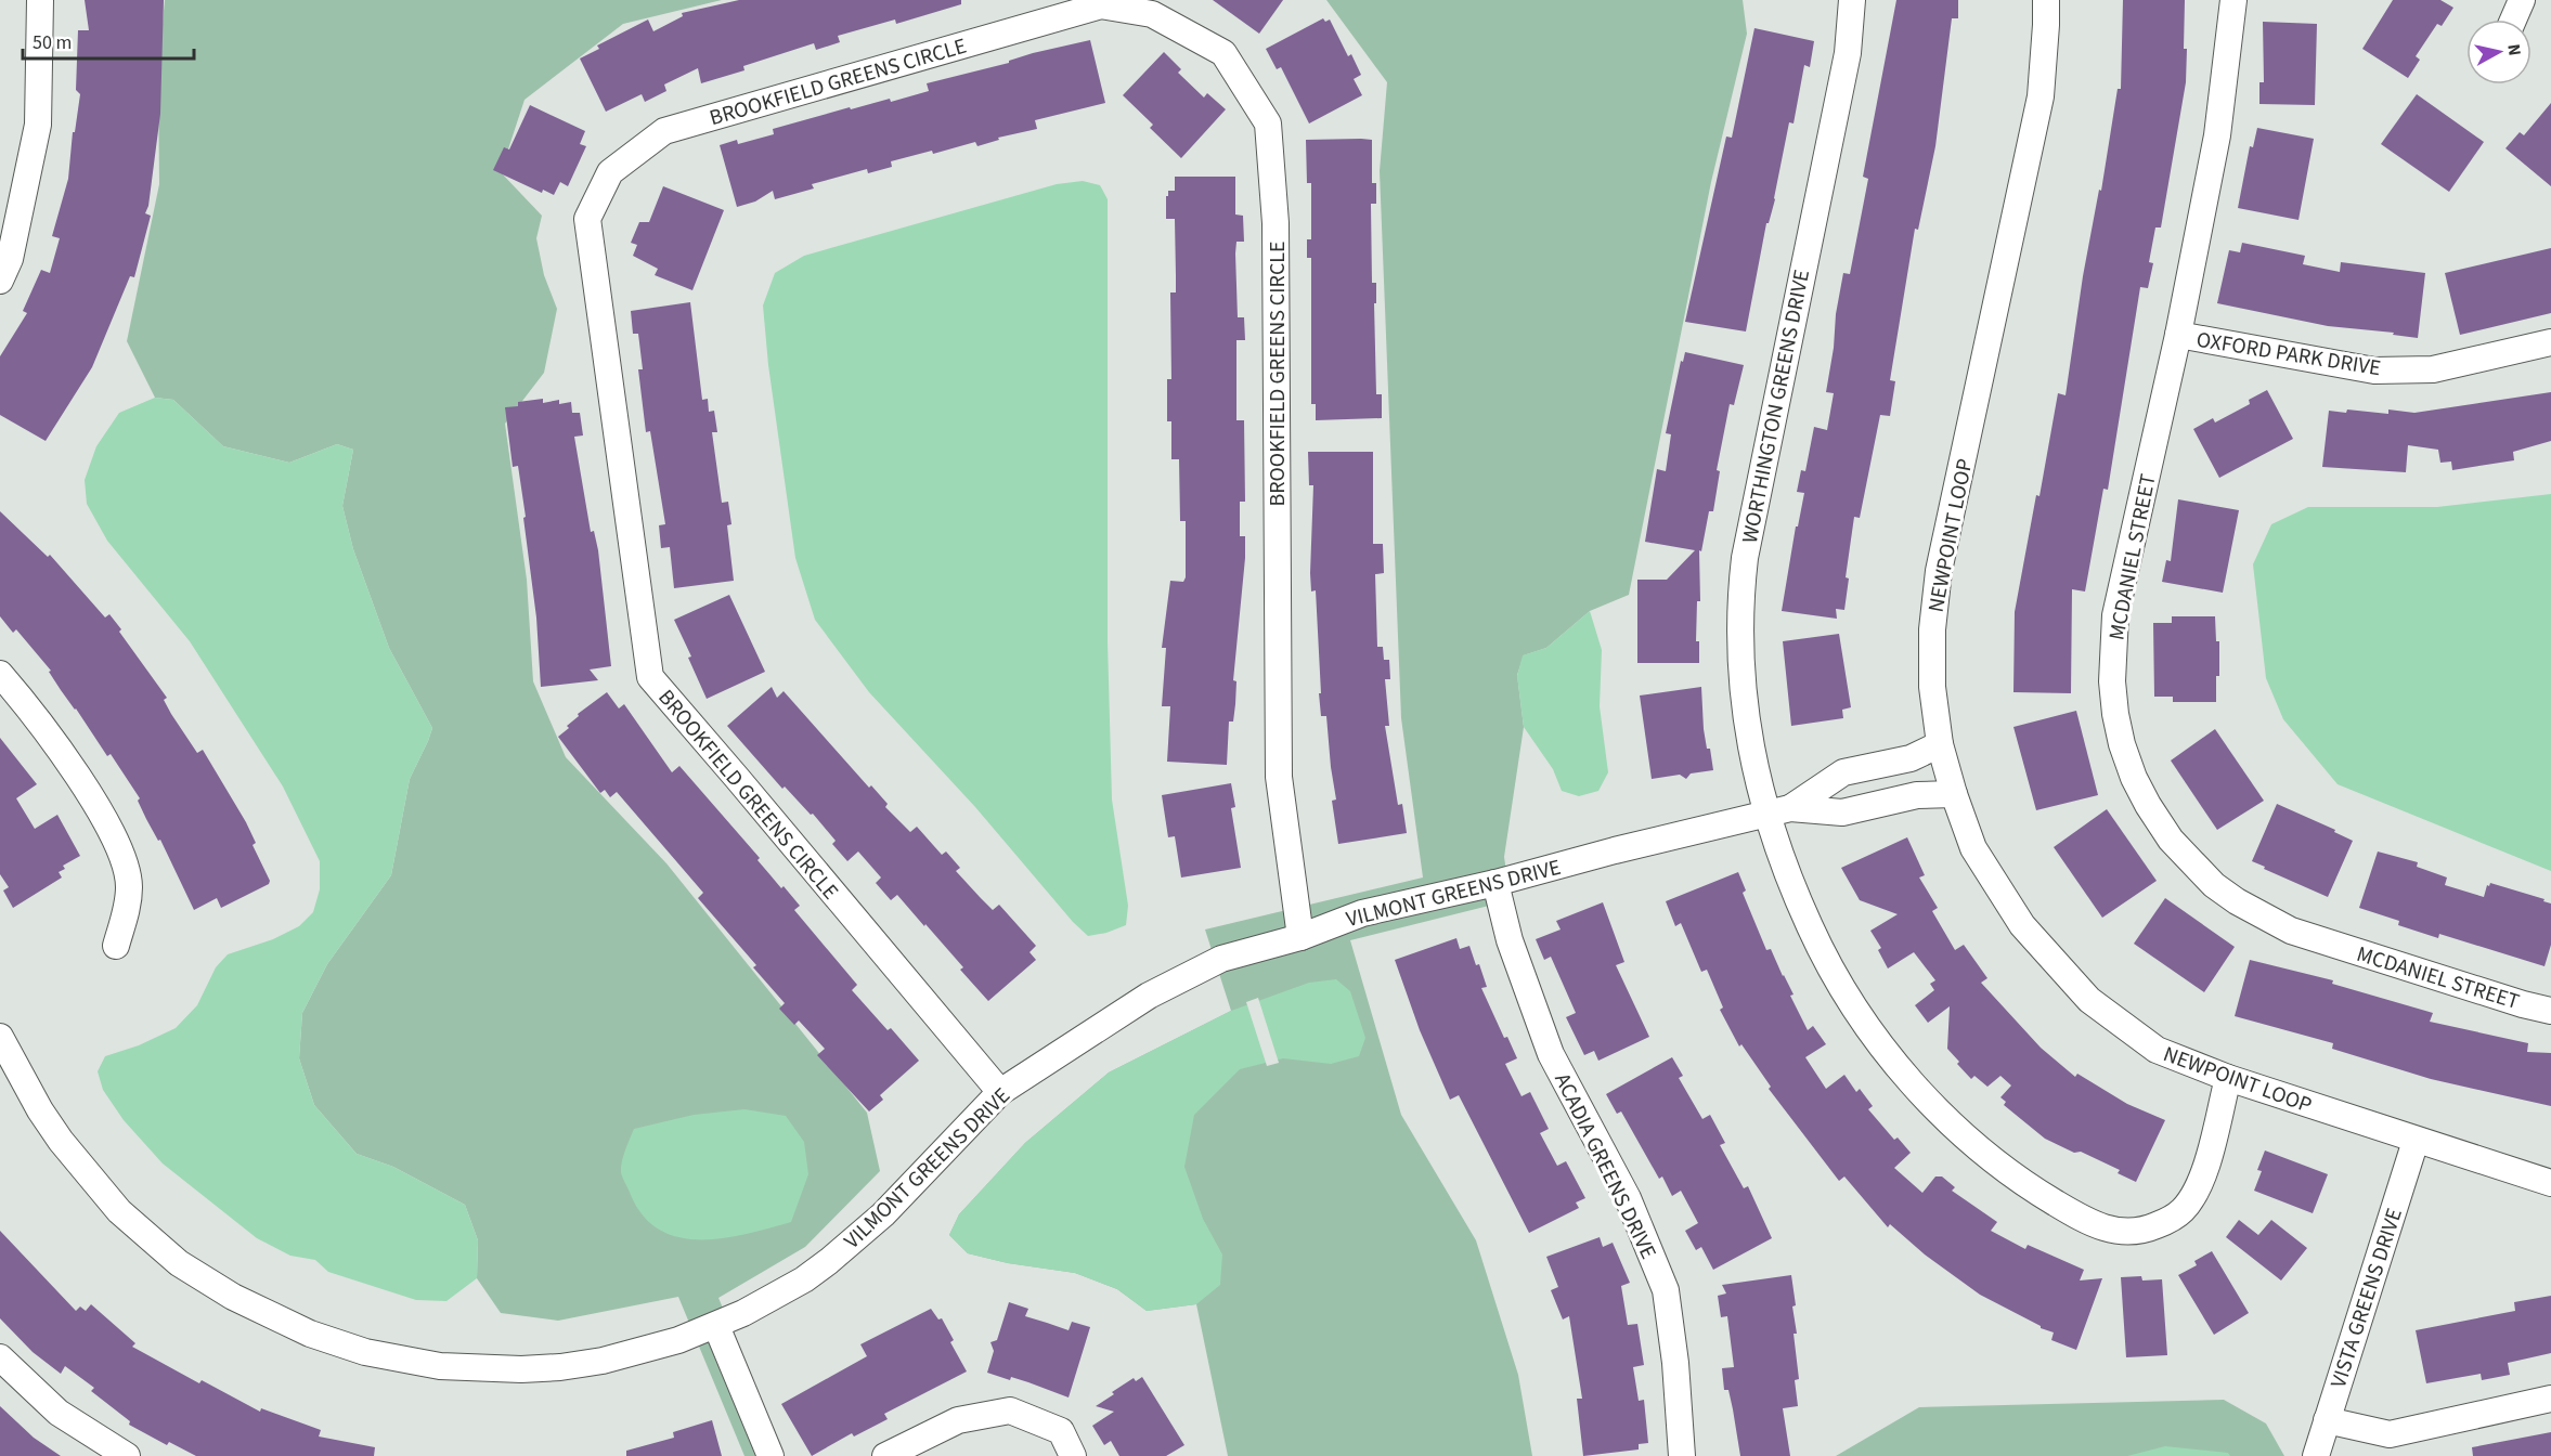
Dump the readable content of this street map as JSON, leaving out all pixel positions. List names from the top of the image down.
{
  "streets": {
    "street": [
      "BROOKFIELD GREENS CIRCLE",
      "OXFORD PARK DRIVE",
      "WORTHINGTON GREENS DRIVE",
      "NEWPOINT LOOP",
      "MCDANIEL STREET",
      "VILMONT GREENS DRIVE",
      "ACADIA GREENS DRIVE",
      "VISTA GREENS DRIVE"
    ]
  },
  "crossings": [
    ["BROOKFIELD GREENS CIRCLE", "VILMONT GREENS DRIVE"],
    ["OXFORD PARK DRIVE", "MCDANIEL STREET"],
    ["WORTHINGTON GREENS DRIVE", "NEWPOINT LOOP"],
    ["WORTHINGTON GREENS DRIVE", "VILMONT GREENS DRIVE"],
    ["NEWPOINT LOOP", "VISTA GREENS DRIVE"],
    ["VILMONT GREENS DRIVE", "ACADIA GREENS DRIVE"]
  ],
  "scale_bar": "50 m",
  "north": "right"
}
